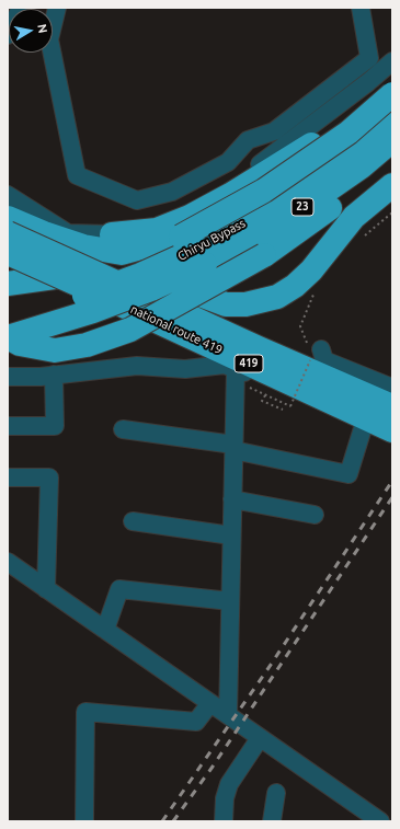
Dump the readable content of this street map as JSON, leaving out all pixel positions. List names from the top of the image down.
{
  "streets": {
    "highway": [
      "23",
      "Chiryu Bypass",
      "national route 419",
      "419"
    ]
  },
  "north": "right"
}
